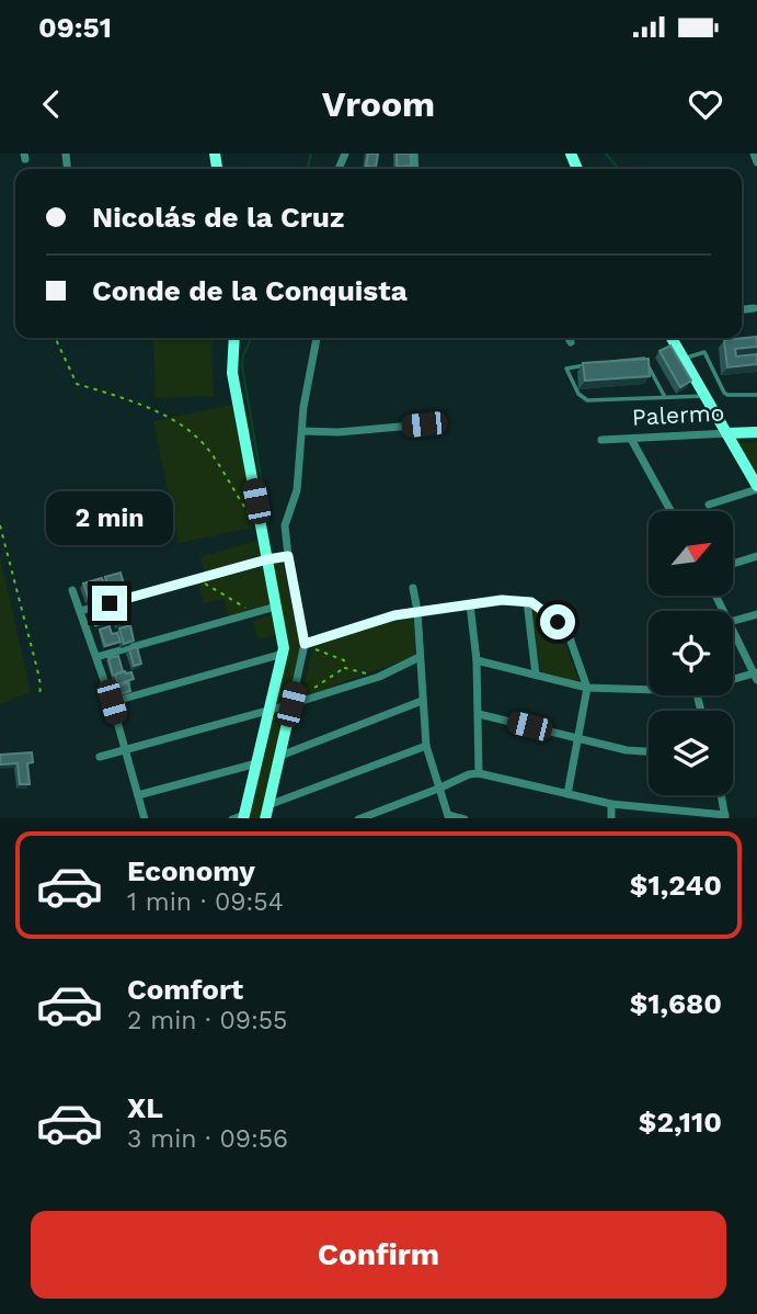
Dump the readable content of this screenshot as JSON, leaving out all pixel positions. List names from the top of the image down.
{
  "streets": {
    "street": ["Palermo"]
  },
  "north": "top right",
  "page": {
    "status": "09:51",
    "header": "Vroom",
    "banner": ["Nicolás de la Cruz", "Conde de la Conquista"],
    "bubble": "2 min",
    "list": [
      {
        "name": "Economy",
        "note": "1 min · 09:54",
        "value": "$1,240"
      },
      {
        "name": "Comfort",
        "note": "2 min · 09:55",
        "value": "$1,680"
      },
      {
        "name": "XL",
        "note": "3 min · 09:56",
        "value": "$2,110"
      }
    ],
    "buttons": "Confirm"
  }
}
